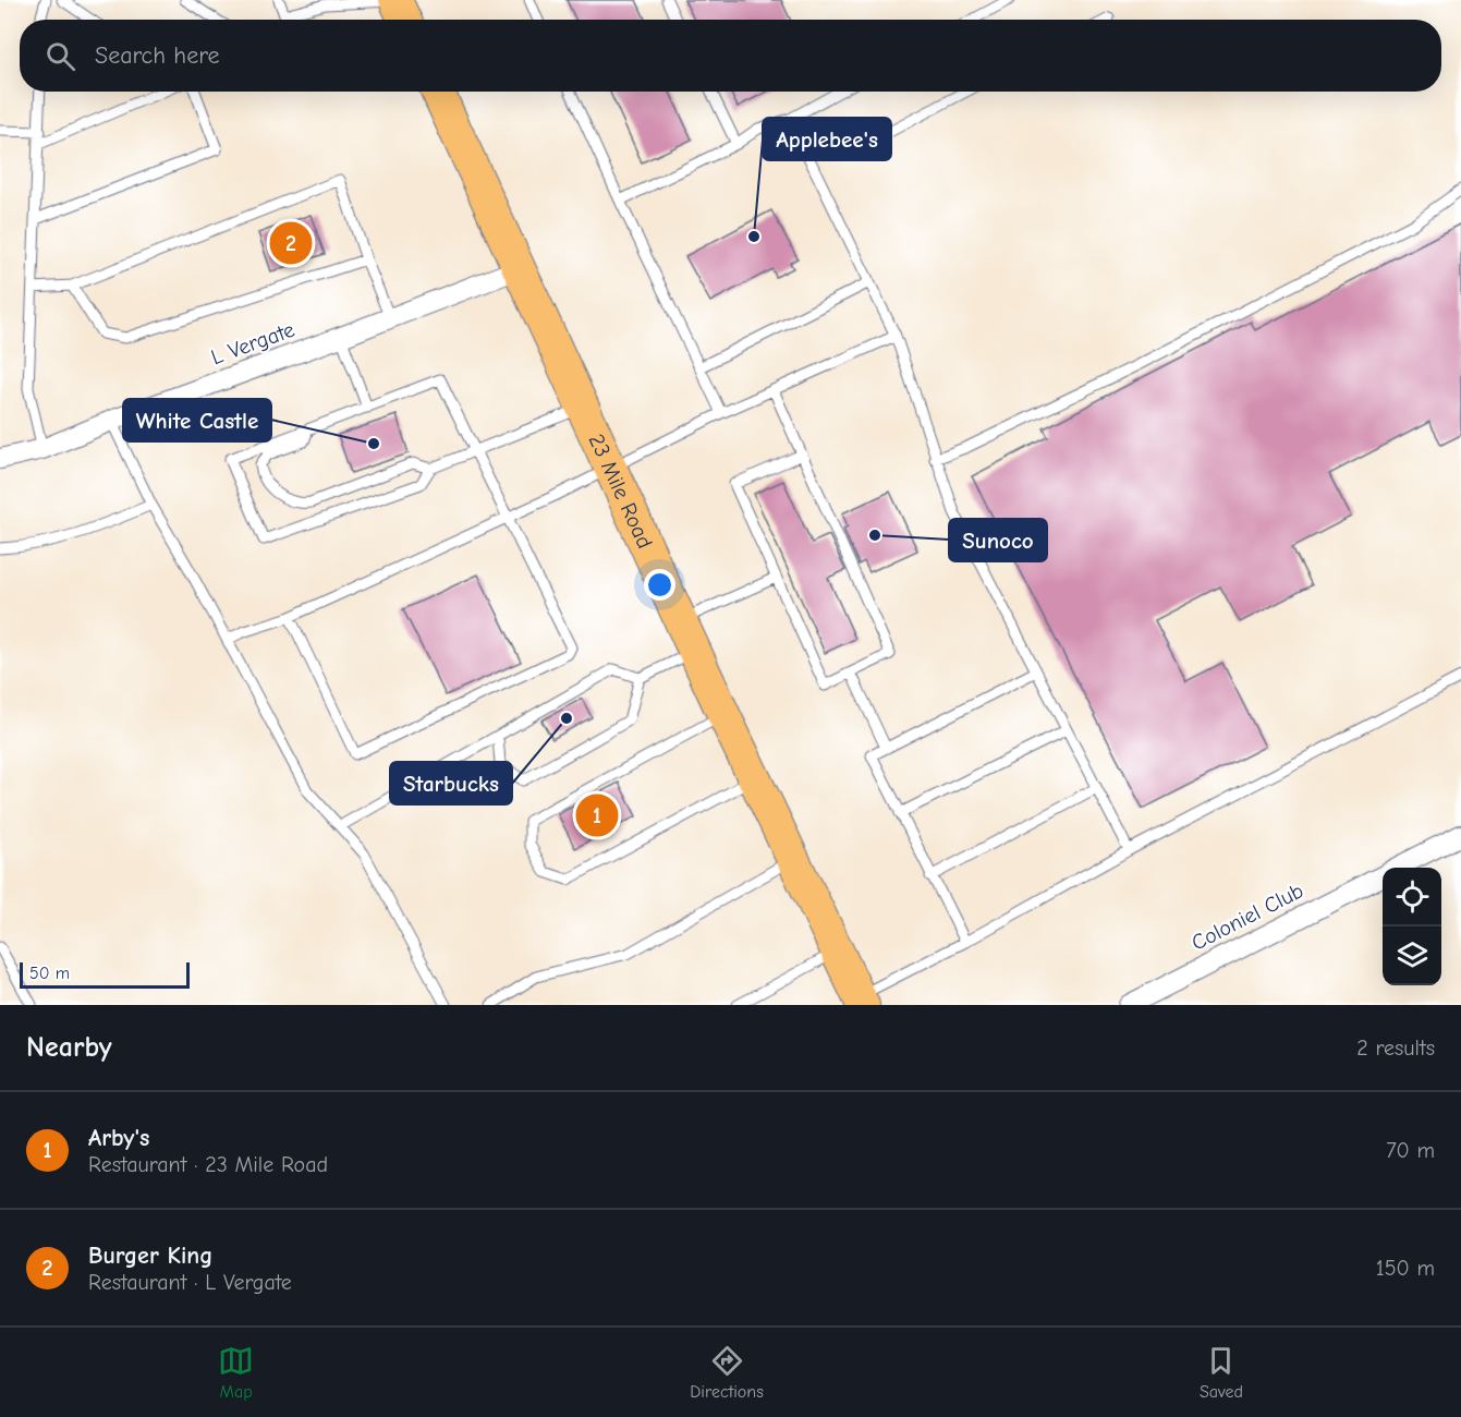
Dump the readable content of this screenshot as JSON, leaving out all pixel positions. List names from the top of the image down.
{
  "streets": {
    "main road": ["23 Mile Road"],
    "street": ["L Vergate", "Coloniel Club"]
  },
  "crossings": [
    ["L Vergate", "23 Mile Road"]
  ],
  "places": [
    "Applebee's",
    "White Castle",
    "Sunoco",
    "Starbucks"
  ],
  "scale_bar": "50 m",
  "page": {
    "search": "Search here",
    "pins": ["2", "1"],
    "scale": "50 m",
    "heading": ["Nearby", "2 results"],
    "list": [
      {
        "mark": "1",
        "name": "Arby's",
        "note": "Restaurant · 23 Mile Road",
        "value": "70 m"
      },
      {
        "mark": "2",
        "name": "Burger King",
        "note": "Restaurant · L Vergate",
        "value": "150 m"
      }
    ],
    "nav": ["Map", "Directions", "Saved"]
  }
}
